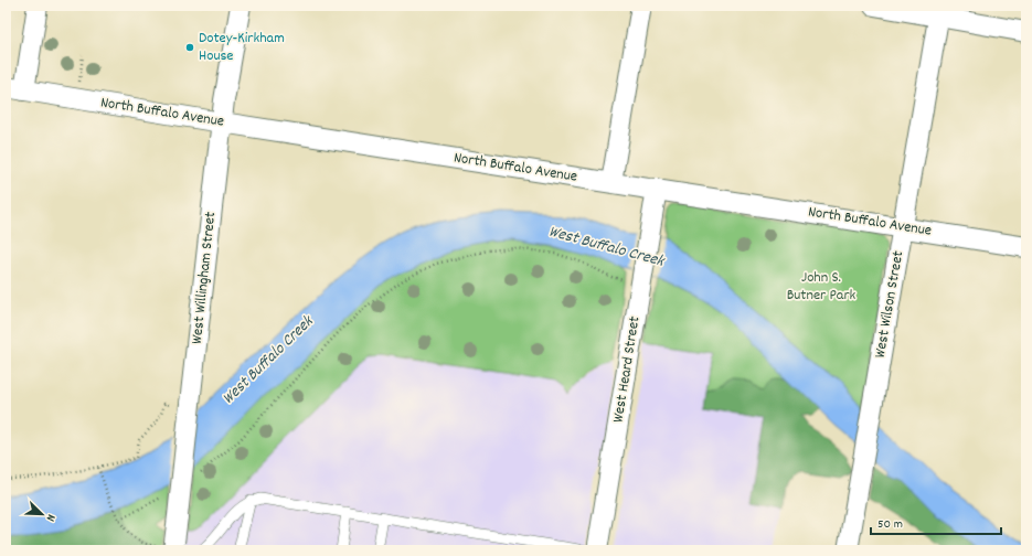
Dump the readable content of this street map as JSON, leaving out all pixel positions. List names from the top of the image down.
{
  "streets": {
    "street": [
      "North Buffalo Avenue",
      "West Willingham Street",
      "West Wilson Street",
      "West Heard Street"
    ]
  },
  "crossings": [
    ["North Buffalo Avenue", "West Willingham Street"],
    ["North Buffalo Avenue", "West Wilson Street"],
    ["North Buffalo Avenue", "West Heard Street"]
  ],
  "water": ["West Buffalo Creek"],
  "parks": ["John S. Butner Park"],
  "places": ["Dotey-Kirkham House"],
  "scale_bar": "50 m",
  "north": "bottom right"
}
